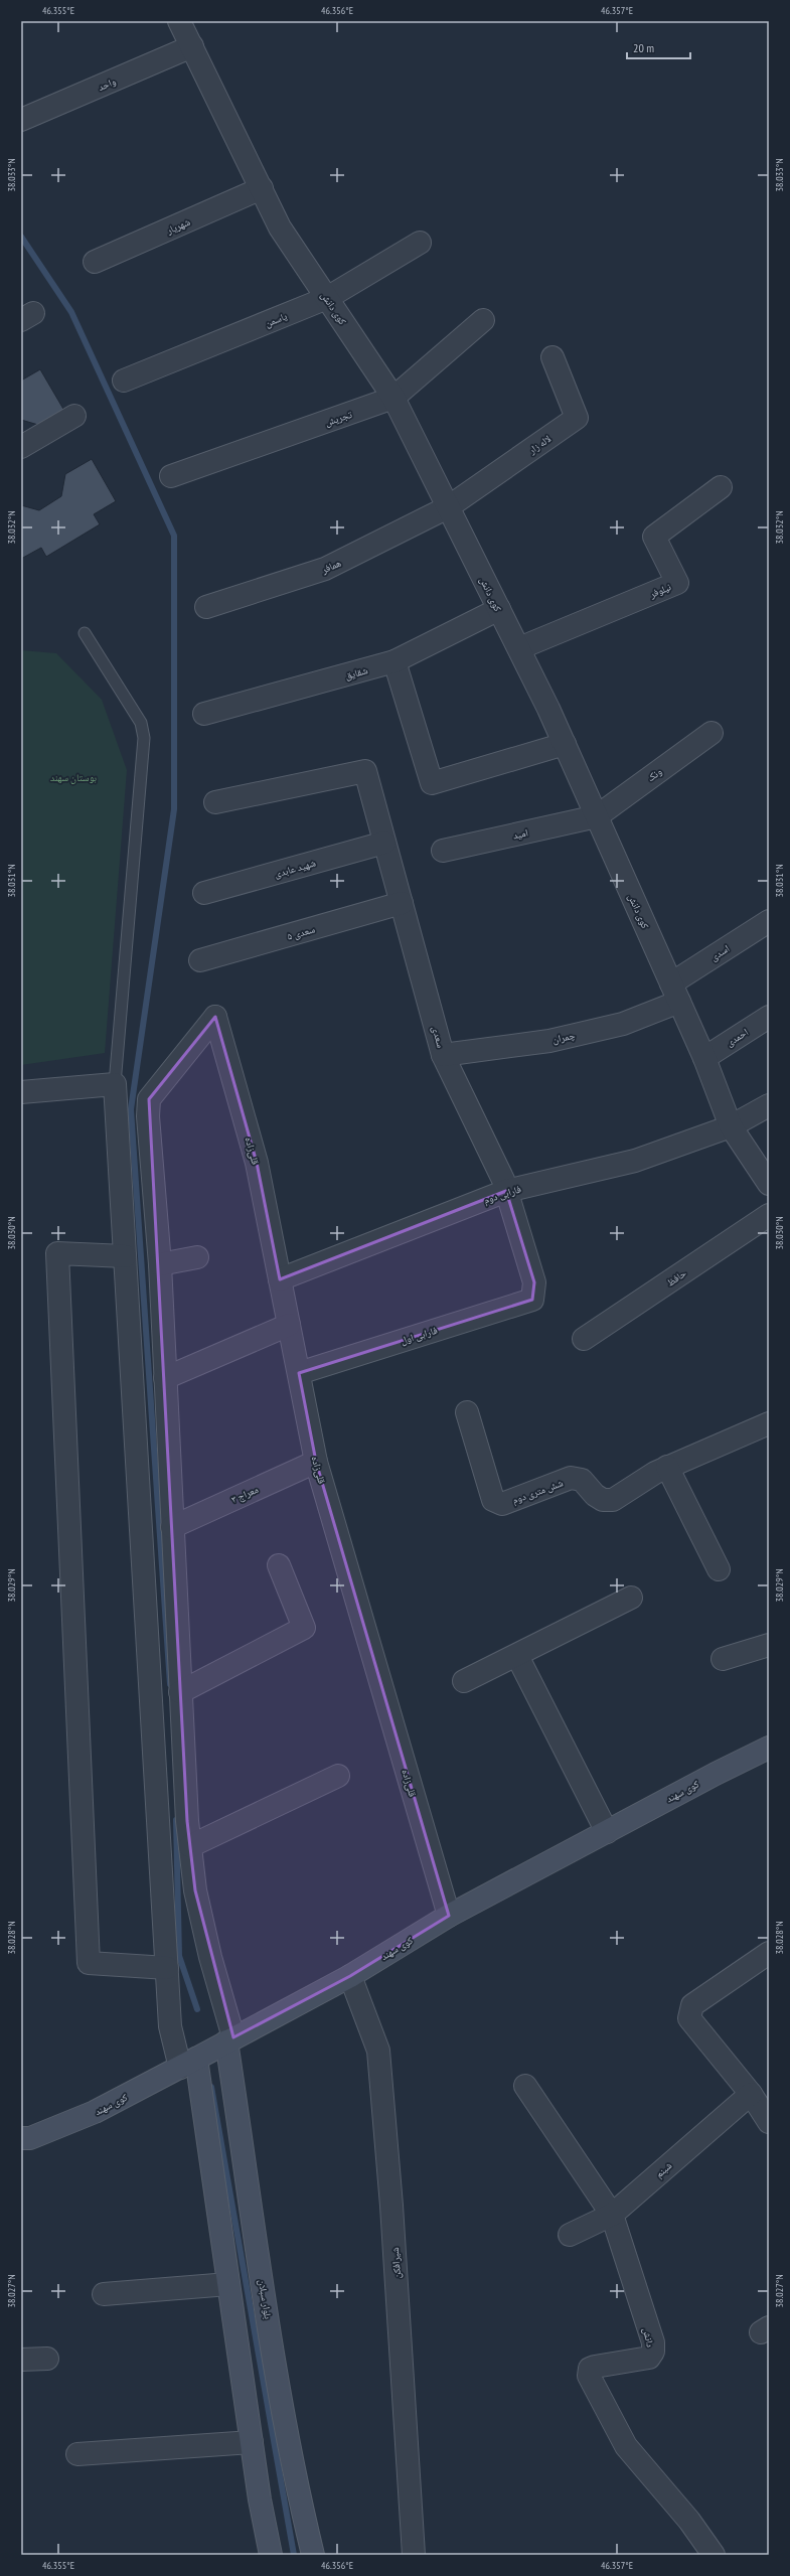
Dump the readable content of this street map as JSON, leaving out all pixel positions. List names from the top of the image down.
{
  "streets": {
    "main road": ["کوی سهند", "بلوار سبلان"],
    "street": [
      "واحد",
      "شهریار",
      "کوی دانش",
      "یاسمن",
      "تجریش",
      "لاله زار",
      "همافر",
      "نیلوفر",
      "شقایق",
      "ونک",
      "امید",
      "شهید عابدی",
      "سعدی ۵",
      "اسدی",
      "سعدی",
      "چمران",
      "احمدی",
      "قلی‌زاده",
      "فارابی دوم",
      "حافظ",
      "فارابی اول",
      "شش متری دوم",
      "معراج ۳",
      "شبنم",
      "شیر‌افکن",
      "دانش"
    ]
  },
  "crossings": [
    ["واحد", "کوی دانش"],
    ["شهریار", "کوی دانش"],
    ["کوی دانش", "یاسمن"],
    ["کوی دانش", "تجریش"],
    ["کوی دانش", "لاله زار"],
    ["کوی دانش", "همافر"],
    ["کوی دانش", "نیلوفر"],
    ["کوی دانش", "شقایق"],
    ["کوی دانش", "ونک"],
    ["کوی دانش", "امید"],
    ["کوی دانش", "اسدی"],
    ["کوی دانش", "چمران"],
    ["کوی دانش", "احمدی"],
    ["کوی دانش", "فارابی دوم"],
    ["لاله زار", "همافر"],
    ["ونک", "امید"],
    ["شهید عابدی", "سعدی"],
    ["سعدی ۵", "سعدی"],
    ["اسدی", "چمران"],
    ["سعدی", "چمران"],
    ["سعدی", "فارابی دوم"],
    ["سعدی", "فارابی اول"],
    ["قلی‌زاده", "فارابی دوم"],
    ["قلی‌زاده", "فارابی اول"],
    ["قلی‌زاده", "معراج ۳"],
    ["قلی‌زاده", "کوی سهند"],
    ["کوی سهند", "شیر‌افکن"],
    ["کوی سهند", "بلوار سبلان"],
    ["شبنم", "دانش"]
  ],
  "parks": ["بوستان سهند"],
  "scale_bar": "20 m",
  "coordinates": [
    "46.355°E",
    "46.356°E",
    "46.357°E",
    "38.033°N",
    "38.032°N",
    "38.031°N",
    "38.030°N",
    "38.029°N",
    "38.028°N",
    "38.027°N"
  ]
}
